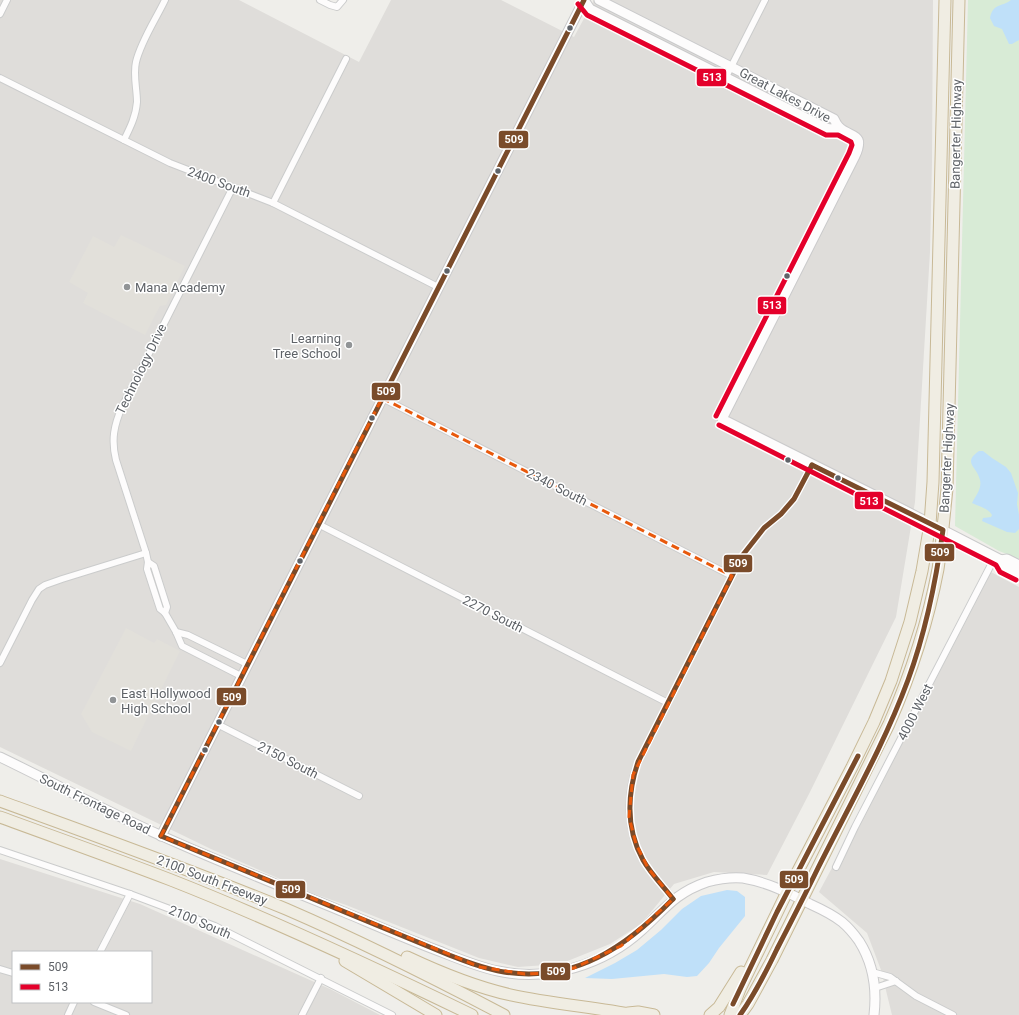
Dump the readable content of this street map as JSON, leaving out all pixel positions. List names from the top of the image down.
{
  "streets": {
    "highway": ["Bangerter Highway", "2100 South Freeway"],
    "street": [
      "Great Lakes Drive",
      "2400 South",
      "Technology Drive",
      "2340 South",
      "2270 South",
      "4000 West",
      "2150 South",
      "South Frontage Road",
      "2100 South"
    ]
  },
  "crossings": [
    ["Bangerter Highway", "South Frontage Road"],
    ["2400 South", "Technology Drive"]
  ],
  "places": ["Mana Academy", "Learning Tree School", "East Hollywood High School"],
  "lines": ["transit line 509", "transit line 513"],
  "legend": ["509", "513"]
}
